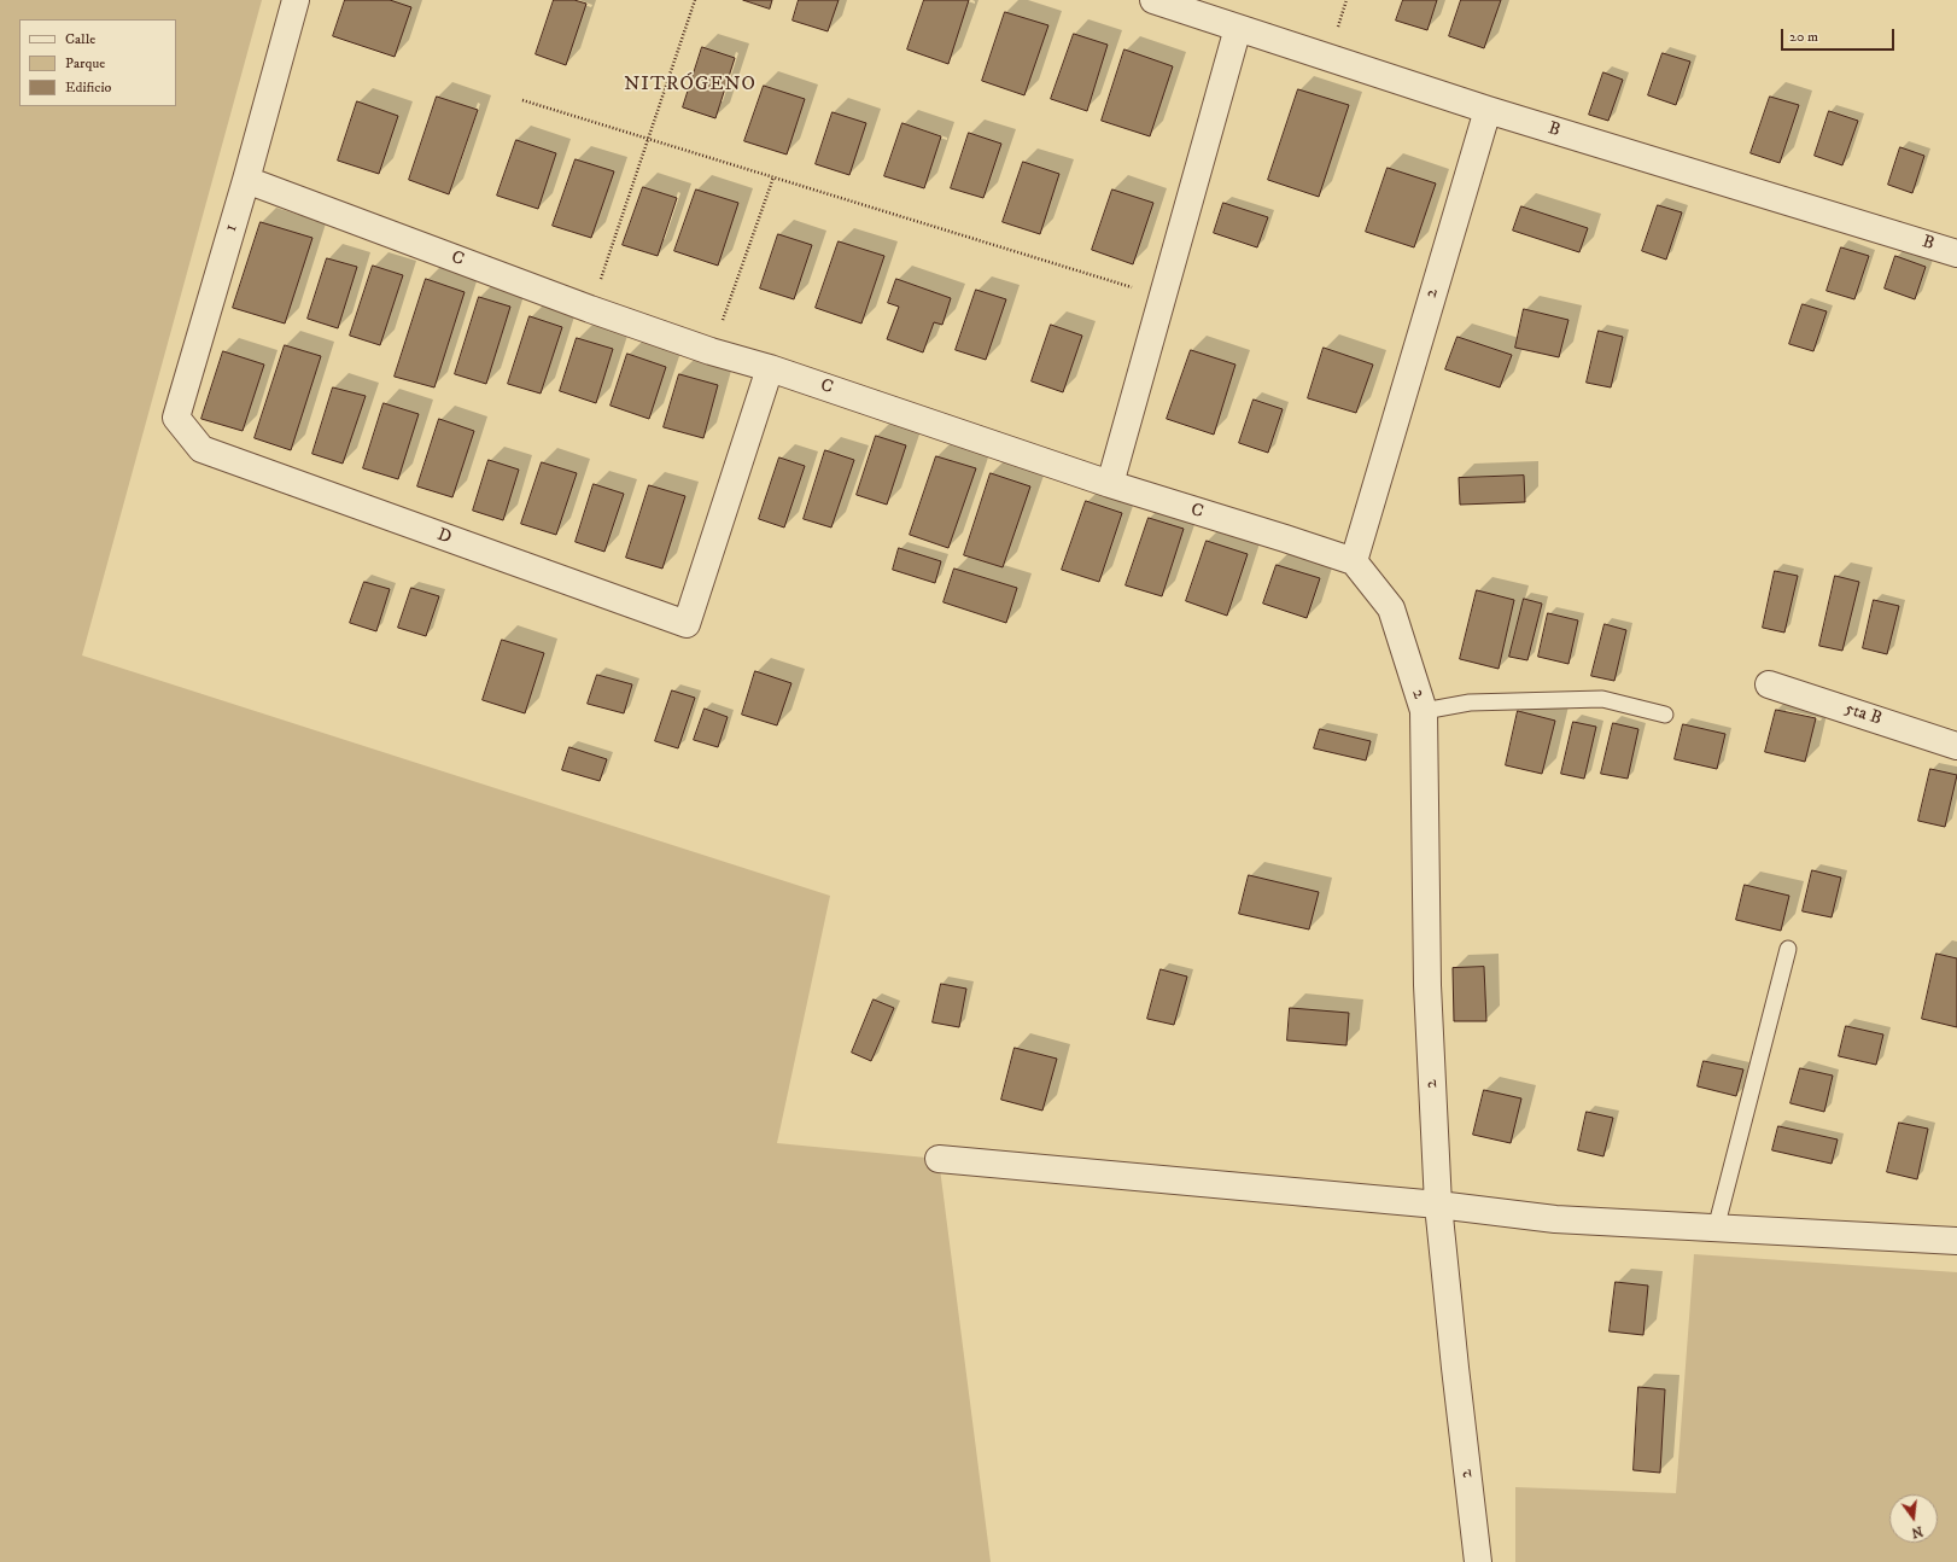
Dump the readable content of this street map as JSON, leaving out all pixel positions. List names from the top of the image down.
{
  "streets": {
    "street": [
      "B",
      "1",
      "C",
      "2",
      "D",
      "5ta B"
    ]
  },
  "crossings": [
    ["B", "2"],
    ["1", "C"],
    ["1", "D"],
    ["C", "2"],
    ["C", "D"]
  ],
  "districts": ["NITRÓGENO"],
  "legend": ["Calle", "Parque", "Edificio"],
  "scale_bar": "20 m",
  "north": "bottom"
}
